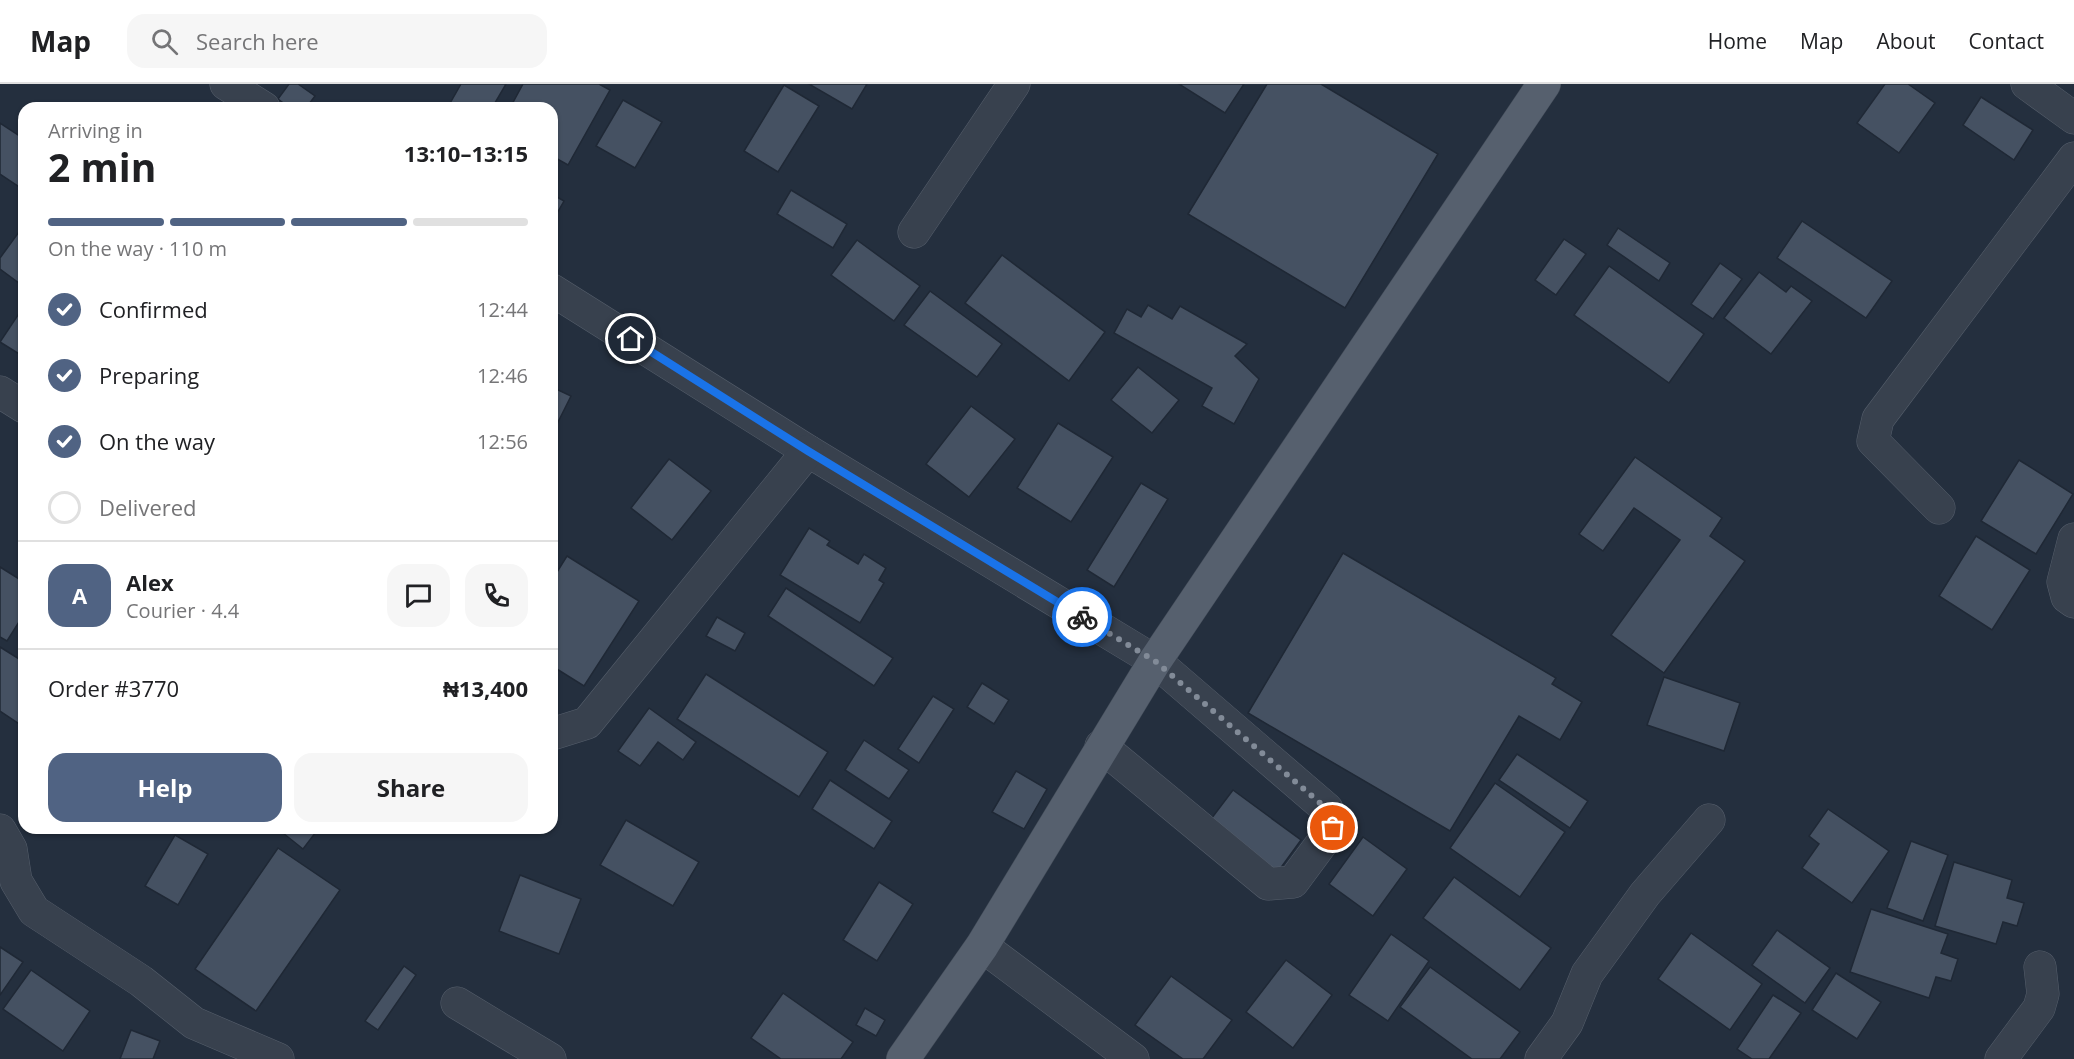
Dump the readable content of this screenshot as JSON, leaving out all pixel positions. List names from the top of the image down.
{
  "page": {
    "header": "Map",
    "search": "Search here",
    "nav": [
      "Home",
      "Map",
      "About",
      "Contact"
    ],
    "heading": ["2 min", "Arriving in", "13:10–13:15"],
    "panel": [
      "Alex",
      "Courier · 4.4",
      "Order #3770",
      "₦13,400"
    ],
    "bar": "On the way · 110 m",
    "list": [
      ["Confirmed", "12:44"],
      ["Preparing", "12:46"],
      ["On the way", "12:56"],
      "Delivered"
    ],
    "round": "A",
    "buttons": ["Help", "Share"]
  }
}
